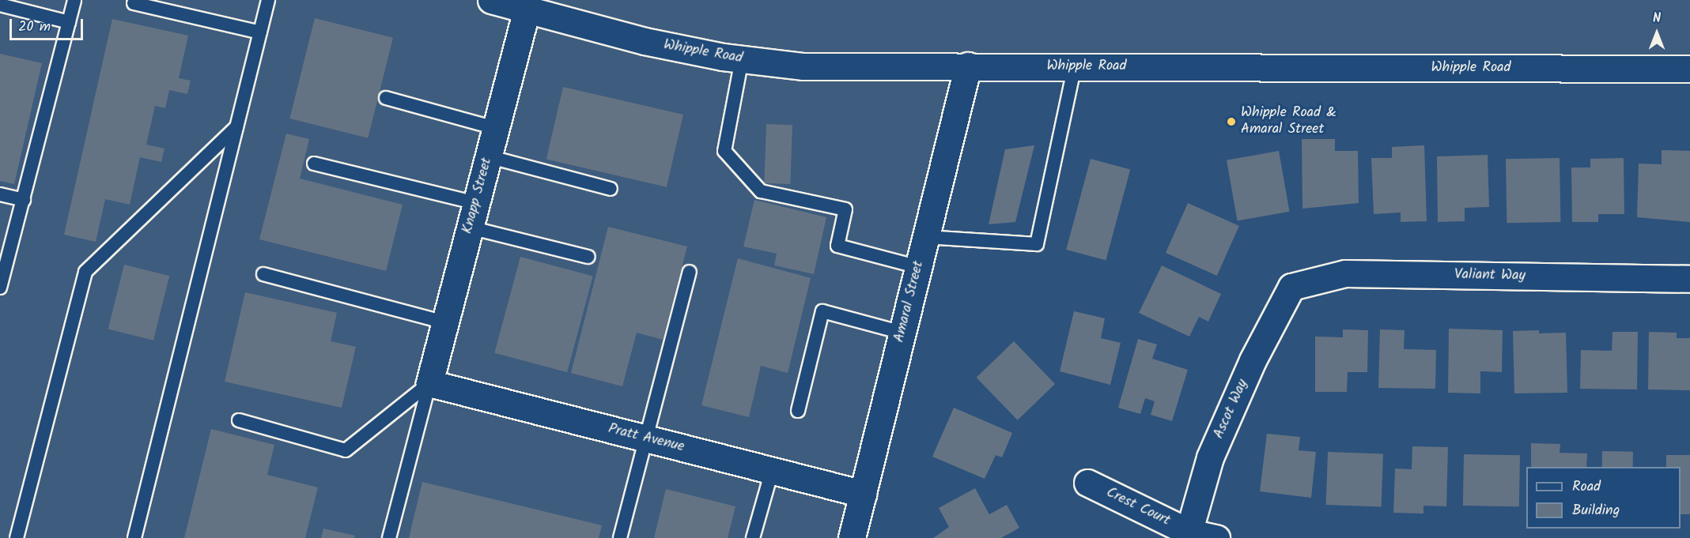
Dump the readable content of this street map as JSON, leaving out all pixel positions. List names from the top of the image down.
{
  "streets": {
    "street": [
      "Whipple Road",
      "Knapp Street",
      "Valiant Way",
      "Amaral Street",
      "Ascot Way",
      "Pratt Avenue",
      "Crest Court"
    ]
  },
  "crossings": [
    ["Whipple Road", "Knapp Street"],
    ["Whipple Road", "Amaral Street"],
    ["Knapp Street", "Pratt Avenue"],
    ["Valiant Way", "Ascot Way"],
    ["Amaral Street", "Pratt Avenue"],
    ["Ascot Way", "Crest Court"]
  ],
  "places": ["Whipple Road & Amaral Street"],
  "legend": ["Road", "Building"],
  "scale_bar": "20 m",
  "north": "top"
}
